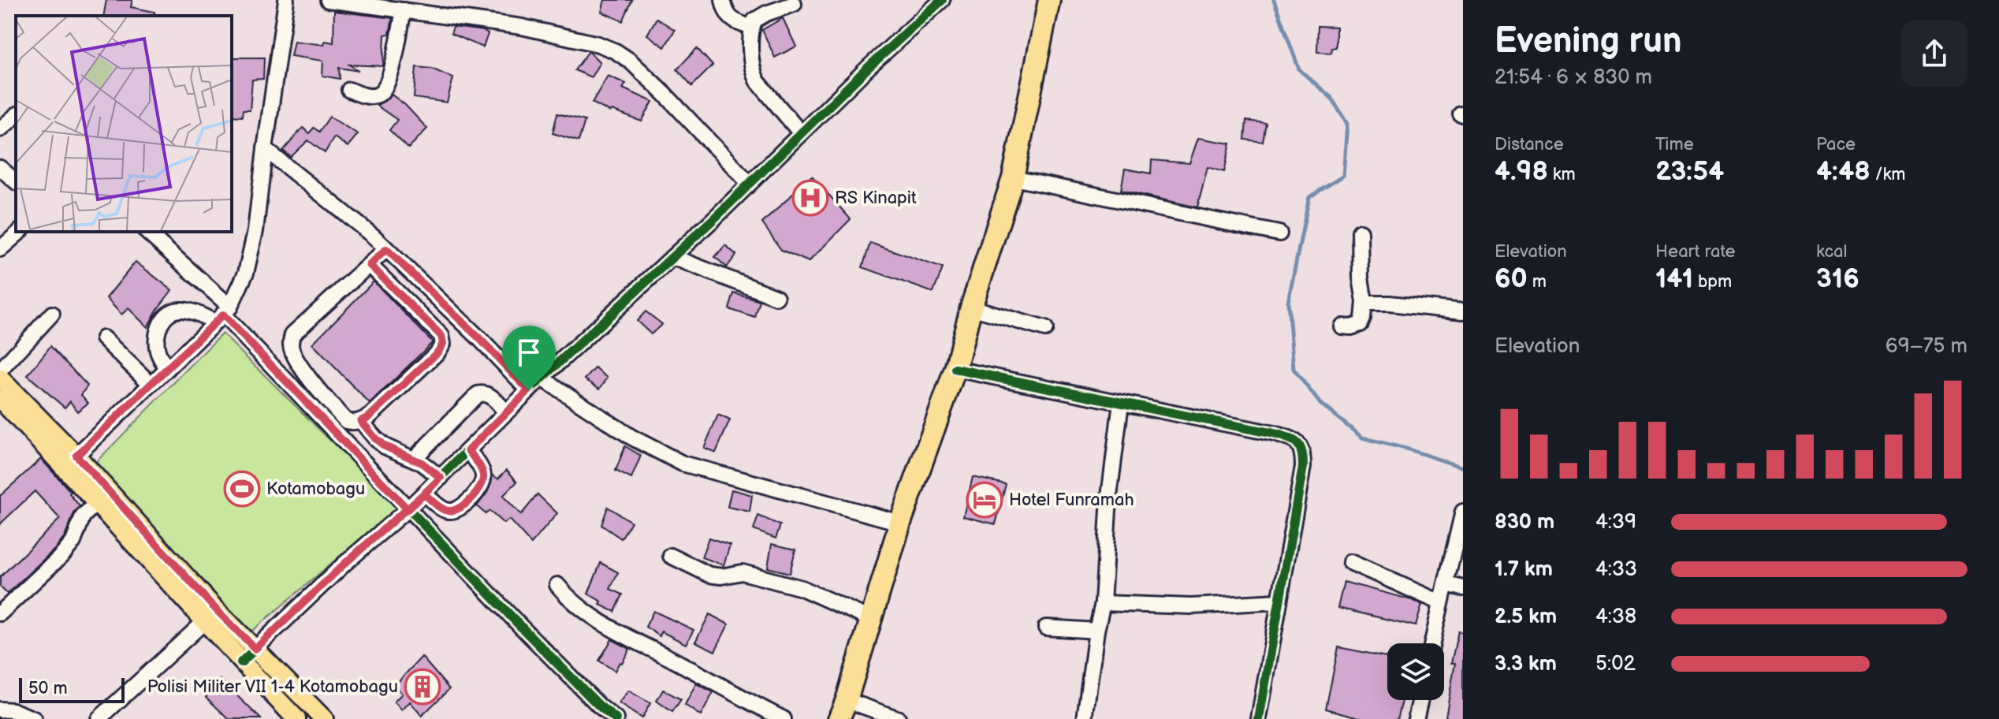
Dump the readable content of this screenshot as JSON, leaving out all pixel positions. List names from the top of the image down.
{
  "places": {
    "hospital": ["RS Kinapit"],
    "sports": ["Kotamobagu"],
    "hotel": ["Hotel Funramah"],
    "building": ["Polisi Militer VII 1-4 Kotamobagu"]
  },
  "scale_bar": "50 m",
  "page": {
    "heading": ["Evening run", "21:54 · 6 × 830 m"],
    "stats": [
      ["Distance", "4.98 km"],
      ["Time", "23:54"],
      ["Pace", "4:48 /km"],
      ["Elevation", "60 m"],
      ["Heart rate", "141 bpm"],
      ["kcal", "316"]
    ],
    "chart": ["Elevation", "69–75 m"],
    "list": [
      {
        "name": "830 m",
        "note": "4:39"
      },
      {
        "name": "1.7 km",
        "note": "4:33"
      },
      {
        "name": "2.5 km",
        "note": "4:38"
      },
      {
        "name": "3.3 km",
        "note": "5:02"
      }
    ],
    "scale": "50 m"
  }
}
